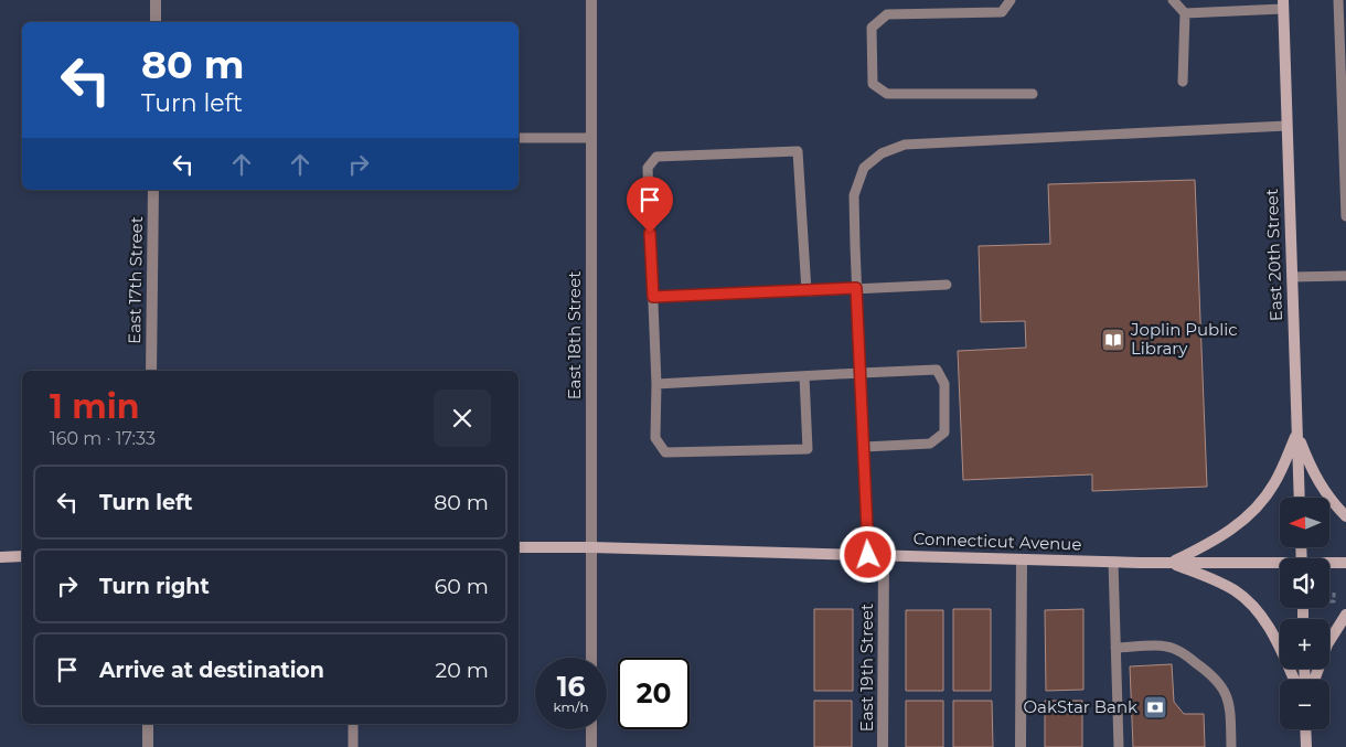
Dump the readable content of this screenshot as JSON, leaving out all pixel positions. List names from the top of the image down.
{
  "streets": {
    "main road": ["East 20th Street", "Connecticut Avenue"],
    "street": ["East 17th Street", "East 18th Street", "East 19th Street"]
  },
  "crossings": [
    ["East 18th Street", "Connecticut Avenue"],
    ["Connecticut Avenue", "East 19th Street"]
  ],
  "places": {
    "library": ["Joplin Public Library"],
    "bank": ["OakStar Bank"]
  },
  "north": "left",
  "page": {
    "turn": ["80 m", "Turn left"],
    "heading": ["1 min", "160 m · 17:33"],
    "list": [
      {
        "name": "Turn left",
        "value": "80 m"
      },
      {
        "name": "Turn right",
        "value": "60 m"
      },
      {
        "name": "Arrive at destination",
        "value": "20 m"
      }
    ],
    "map_buttons": ["+", "−"],
    "speed": "16 km/h",
    "limit": "20"
  }
}
